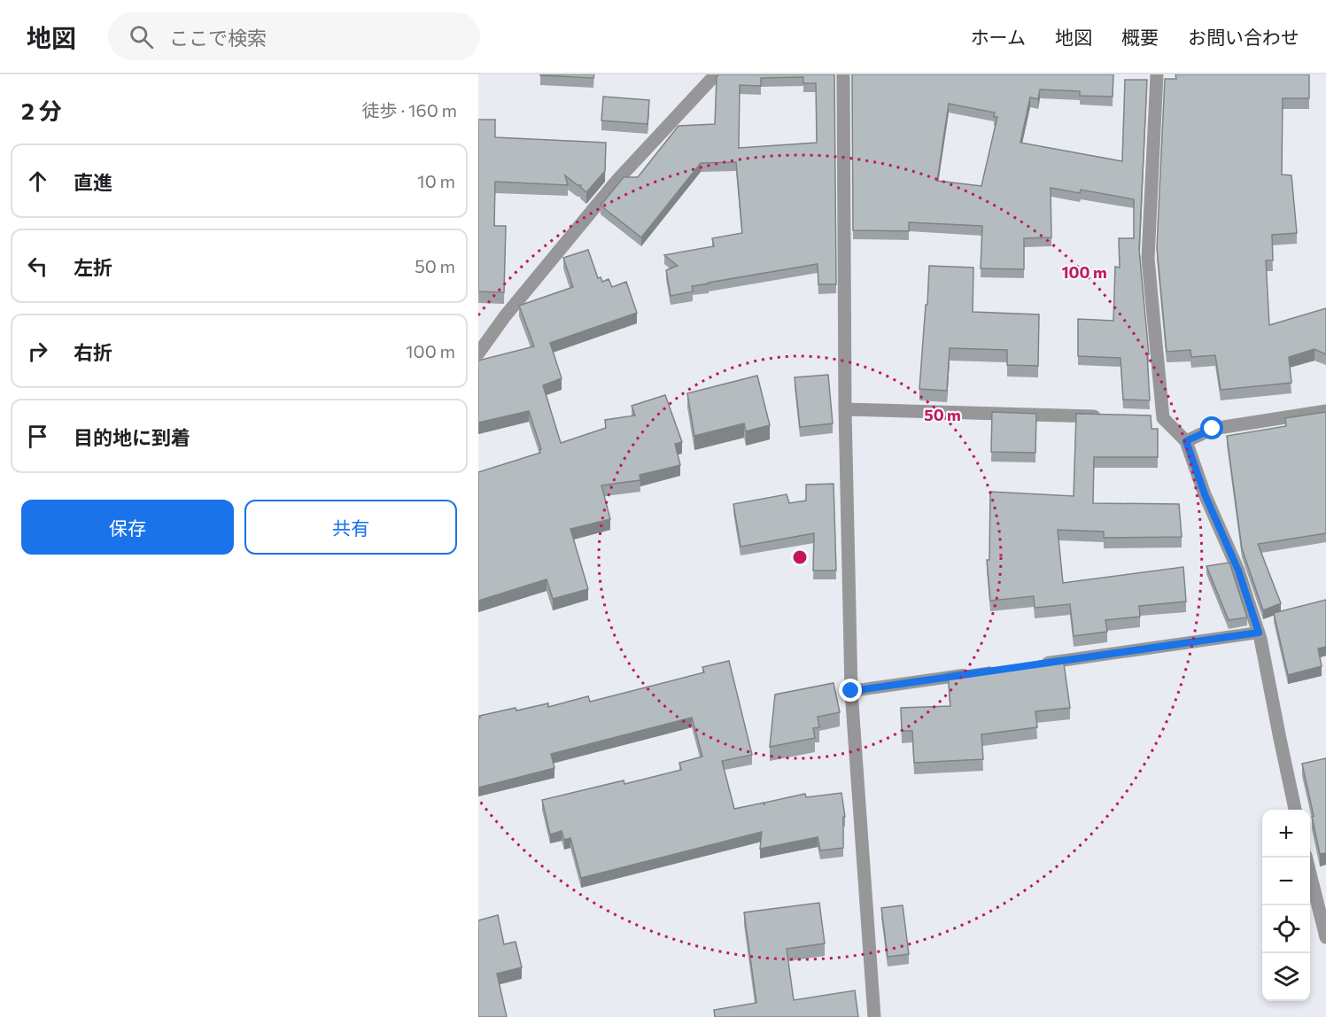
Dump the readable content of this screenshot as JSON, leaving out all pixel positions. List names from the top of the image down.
{
  "page": {
    "header": "地図",
    "search": "ここで検索",
    "nav": [
      "ホーム",
      "地図",
      "概要",
      "お問い合わせ"
    ],
    "heading": ["2 分", "徒歩 · 160 m"],
    "list": [
      ["直進", "10 m"],
      ["左折", "50 m"],
      ["右折", "100 m"],
      "目的地に到着"
    ],
    "buttons": ["保存", "共有"],
    "map_buttons": ["+", "−"]
  },
  "rings": ["100 m", "50 m"]
}
